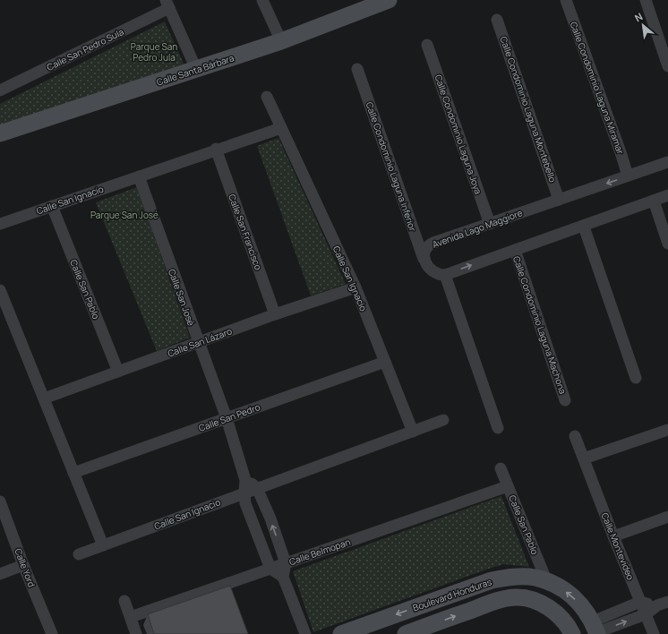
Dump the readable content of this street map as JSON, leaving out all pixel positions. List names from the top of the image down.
{
  "streets": {
    "street": [
      "Calle San Pedro Sula",
      "Calle Santa Bárbara",
      "Calle Condominio Laguna Miramar",
      "Calle Condominio Laguna Montebello",
      "Calle Condominio Laguna Joya",
      "Calle Condominio Laguna Inferior",
      "Calle San Ignacio",
      "Avenida Lago Maggiore",
      "Calle San Francisco",
      "Calle San Pablo",
      "Calle San José",
      "Calle Condominio Laguna Machona",
      "Calle San Lázaro",
      "Calle San Pedro",
      "Calle Montevideo",
      "Calle Belmopan",
      "Calle Yord",
      "Boulevard Honduras"
    ]
  },
  "crossings": [
    ["Calle Condominio Laguna Miramar", "Avenida Lago Maggiore"],
    ["Calle Condominio Laguna Montebello", "Avenida Lago Maggiore"],
    ["Calle Condominio Laguna Joya", "Avenida Lago Maggiore"],
    ["Calle Condominio Laguna Inferior", "Avenida Lago Maggiore"],
    ["Calle San Ignacio", "Calle San Francisco"],
    ["Calle San Ignacio", "Calle San Pablo"],
    ["Calle San Ignacio", "Calle San José"],
    ["Calle San Ignacio", "Calle San Lázaro"],
    ["Calle San Ignacio", "Calle San Pedro"],
    ["Calle San Francisco", "Calle San Lázaro"],
    ["Calle San Pablo", "Calle San Lázaro"],
    ["Calle San Pablo", "Calle Belmopan"],
    ["Calle San Pablo", "Boulevard Honduras"],
    ["Calle San José", "Calle San Lázaro"],
    ["Calle San José", "Calle San Pedro"],
    ["Calle San José", "Calle Belmopan"]
  ],
  "parks": ["Parque San Pedro Jula", "Parque San José"],
  "north": "top left"
}
